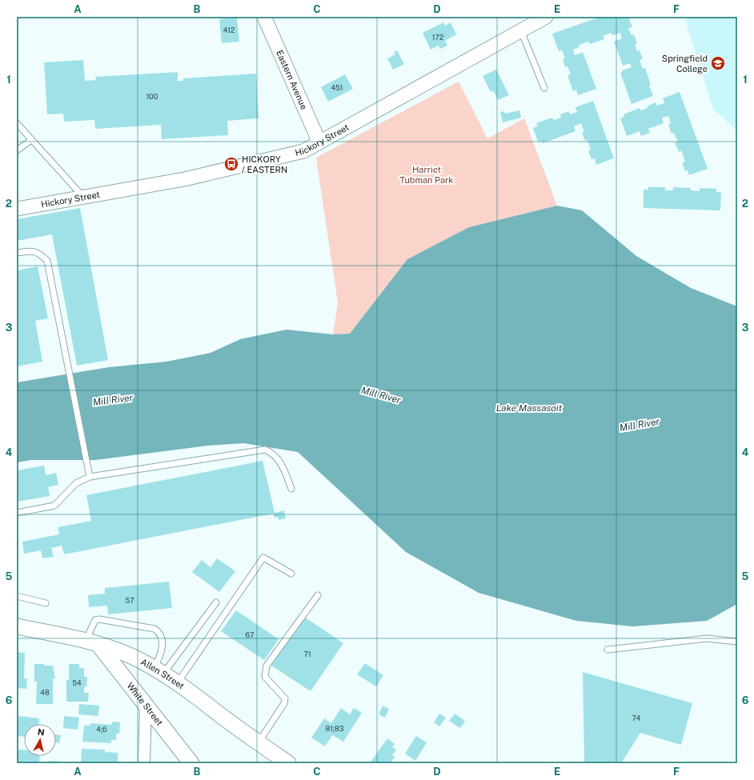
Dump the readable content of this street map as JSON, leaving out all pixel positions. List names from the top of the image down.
{
  "streets": {
    "main road": ["Allen Street", "White Street"],
    "street": ["Eastern Avenue", "Hickory Street"]
  },
  "crossings": [
    ["Eastern Avenue", "Hickory Street"],
    ["Allen Street", "White Street"]
  ],
  "water": ["Mill River", "Lake Massasoit"],
  "parks": ["Harriet Tubman Park"],
  "places": {
    "school or university": ["Springfield College"],
    "bus stop": ["HICKORY / EASTERN"]
  },
  "house_numbers": [
    "412",
    "172",
    "451",
    "100",
    "57",
    "67",
    "71",
    "54",
    "48",
    "74",
    "81;83",
    "4;6"
  ],
  "north": "top",
  "grid": {
    "columns": [
      "A",
      "B",
      "C",
      "D",
      "E",
      "F"
    ],
    "rows": [
      "1",
      "2",
      "3",
      "4",
      "5",
      "6"
    ]
  }
}
